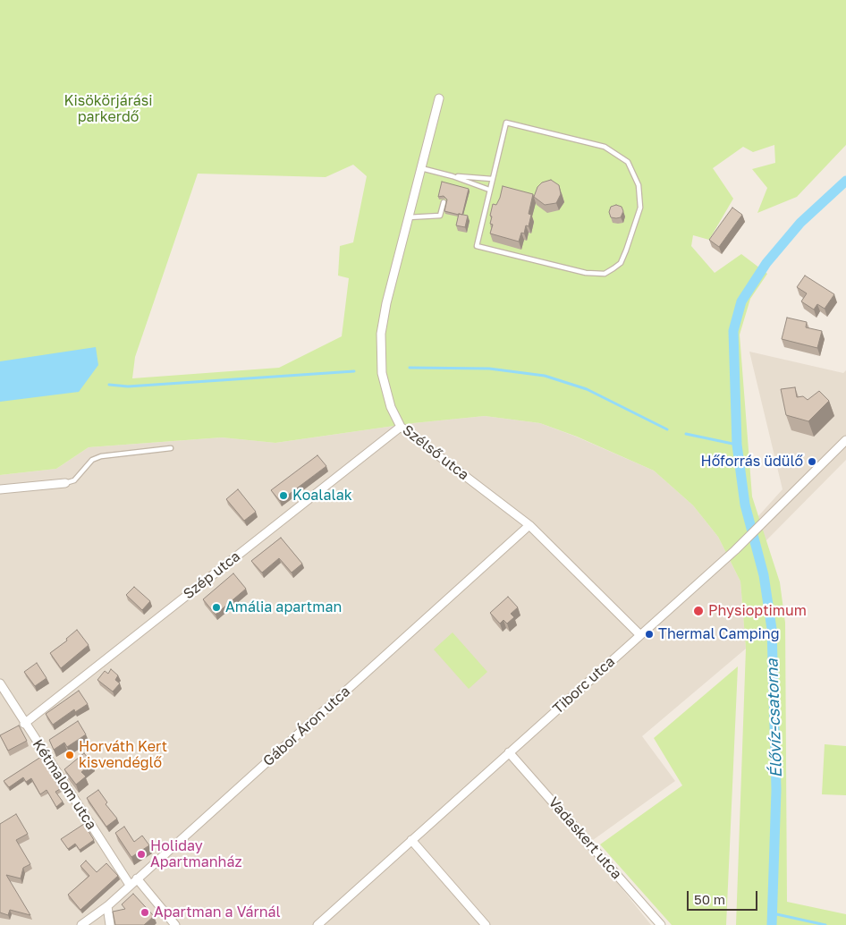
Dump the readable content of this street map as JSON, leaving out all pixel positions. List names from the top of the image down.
{
  "streets": {
    "street": [
      "Szélső utca",
      "Szép utca",
      "Tiborc utca",
      "Gábor Áron utca",
      "Kétmalom utca",
      "Vadaskert utca"
    ]
  },
  "crossings": [
    ["Szélső utca", "Szép utca"],
    ["Szélső utca", "Tiborc utca"],
    ["Szélső utca", "Gábor Áron utca"],
    ["Szép utca", "Kétmalom utca"],
    ["Tiborc utca", "Vadaskert utca"],
    ["Gábor Áron utca", "Kétmalom utca"]
  ],
  "water": ["Élővíz-csatorna"],
  "parks": ["Kisökörjárási parkerdő"],
  "places": [
    "Hőforrás üdülő",
    "Koalalak",
    "Amália apartman",
    "Physioptimum",
    "Thermal Camping",
    "Horváth Kert kisvendéglő",
    "Holiday Apartmanház",
    "Apartman a Várnál"
  ],
  "scale_bar": "50 m"
}
